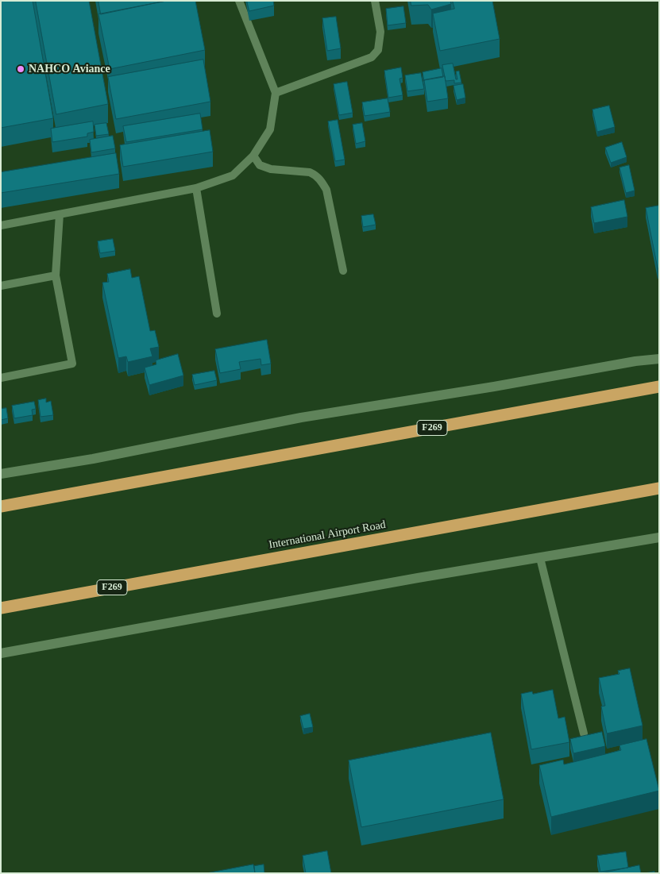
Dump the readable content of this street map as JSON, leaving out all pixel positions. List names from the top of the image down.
{
  "streets": {
    "highway": ["F269", "International Airport Road"]
  },
  "places": ["NAHCO Aviance"]
}
